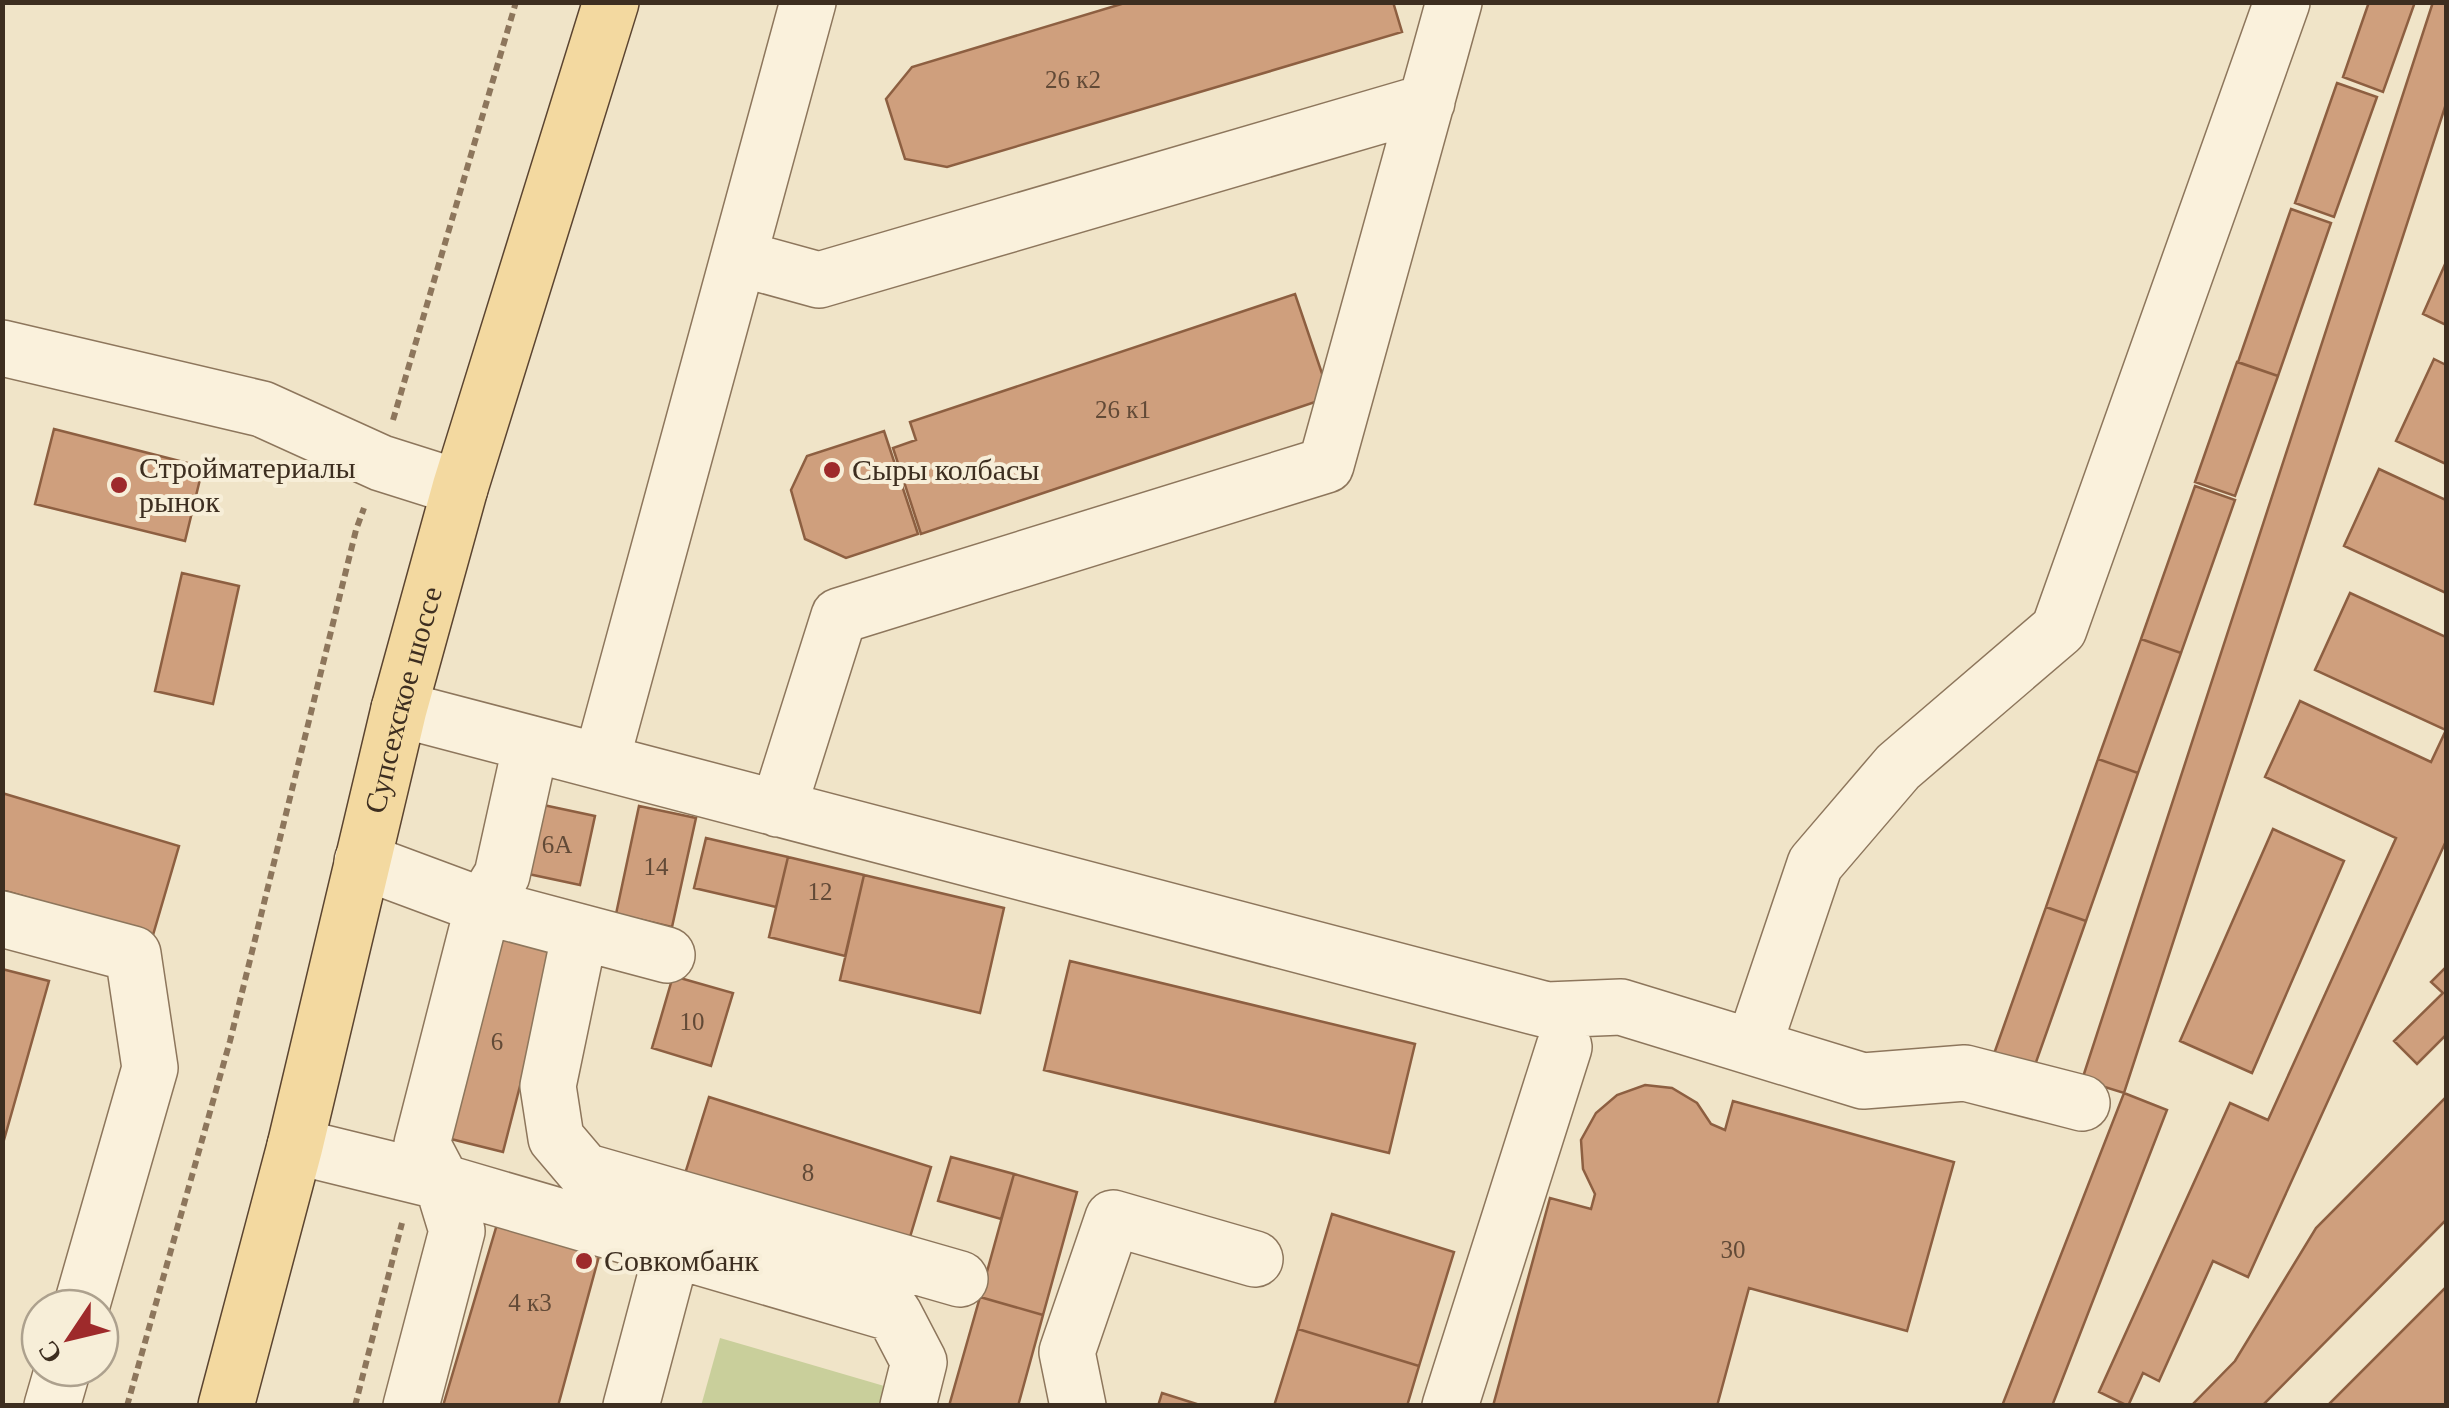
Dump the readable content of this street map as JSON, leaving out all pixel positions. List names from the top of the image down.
{
  "streets": {
    "main road": ["Супсехское шоссе"]
  },
  "places": ["Сыры колбасы", "Стройматериалы рынок", "Совкомбанк"],
  "house_numbers": [
    "26 к2",
    "26 к1",
    "6А",
    "14",
    "12",
    "10",
    "6",
    "8",
    "30",
    "4 к3"
  ],
  "north": "bottom left"
}
